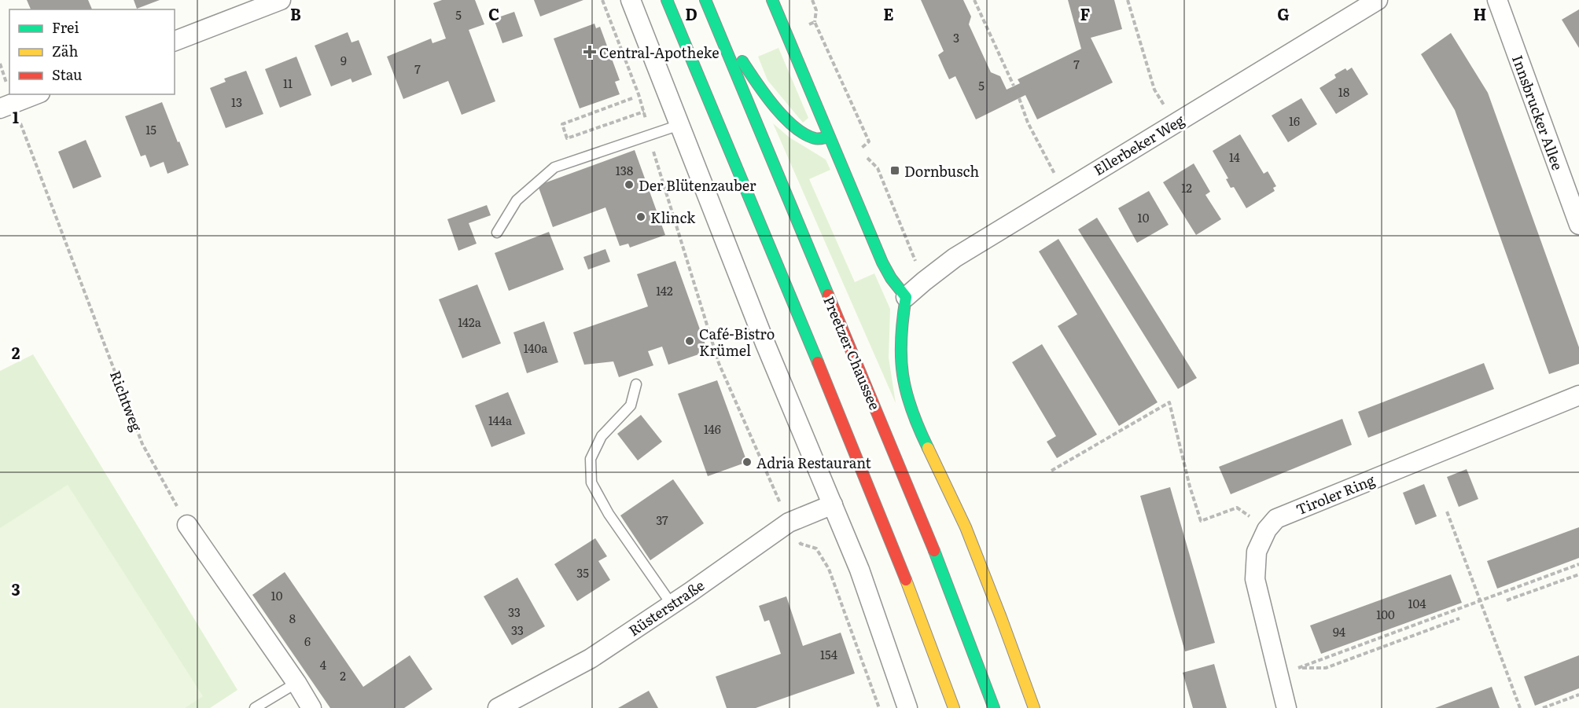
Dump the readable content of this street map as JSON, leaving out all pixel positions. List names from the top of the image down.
{
  "streets": {
    "main road": ["Preetzer Chaussee"],
    "street": [
      "Innsbrucker Allee",
      "Ellerbeker Weg",
      "Tiroler Ring",
      "Rüsterstraße"
    ],
    "path": ["Richtweg"]
  },
  "places": {
    "health": ["Central-Apotheke"],
    "transit": ["Dornbusch"],
    "other": [
      "Der Blütenzauber",
      "Klinck",
      "Café-Bistro Krümel",
      "Adria Restaurant"
    ]
  },
  "house_numbers": [
    "5",
    "3",
    "9",
    "7",
    "7",
    "11",
    "5",
    "18",
    "13",
    "16",
    "15",
    "14",
    "138",
    "12",
    "10",
    "142",
    "142a",
    "140a",
    "144a",
    "146",
    "37",
    "35",
    "10",
    "104",
    "33",
    "100",
    "8",
    "33",
    "94",
    "6",
    "154",
    "4",
    "2"
  ],
  "legend": ["Frei", "Zäh", "Stau"],
  "grid": {
    "columns": [
      "B",
      "C",
      "D",
      "E",
      "F",
      "G",
      "H"
    ],
    "rows": ["1", "2", "3"]
  }
}
